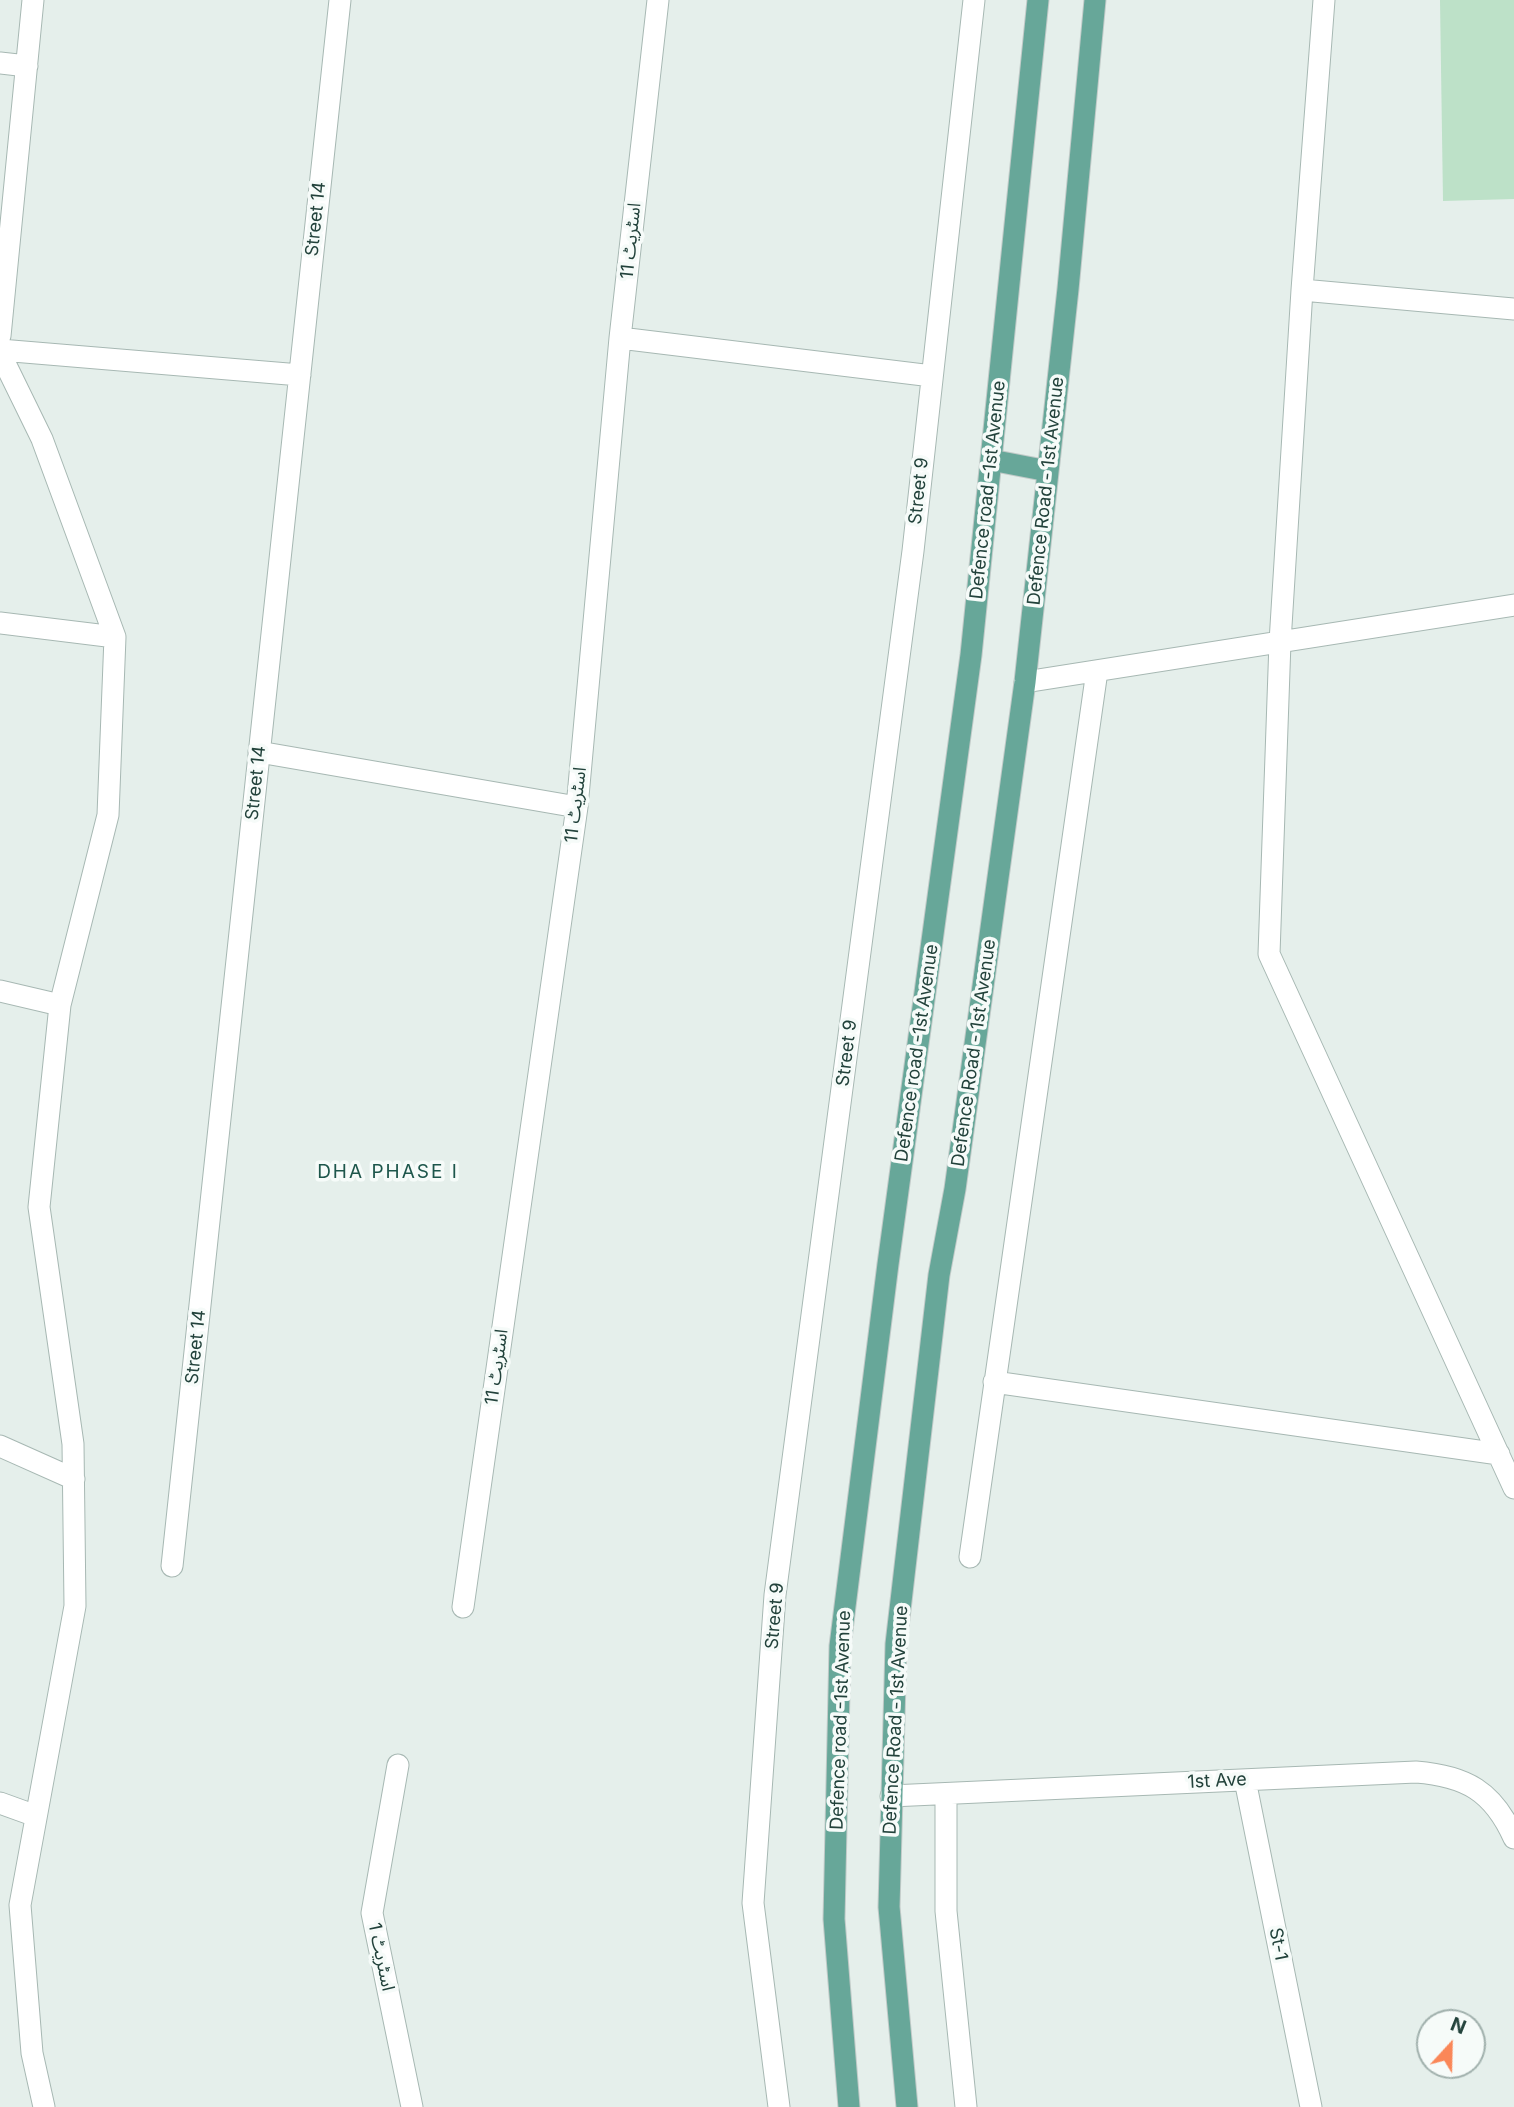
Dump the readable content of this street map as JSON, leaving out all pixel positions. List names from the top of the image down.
{
  "streets": {
    "main road": ["Defence road -1st Avenue", "Defence Road - 1st Avenue"],
    "street": [
      "Street 14",
      "اسٹریٹ 11",
      "Street 9",
      "1st Ave",
      "St-1",
      "اسٹریٹ 1"
    ]
  },
  "crossings": [
    ["Defence Road - 1st Avenue", "1st Ave"],
    ["1st Ave", "St-1"]
  ],
  "districts": ["DHA PHASE I"],
  "north": "top"
}
